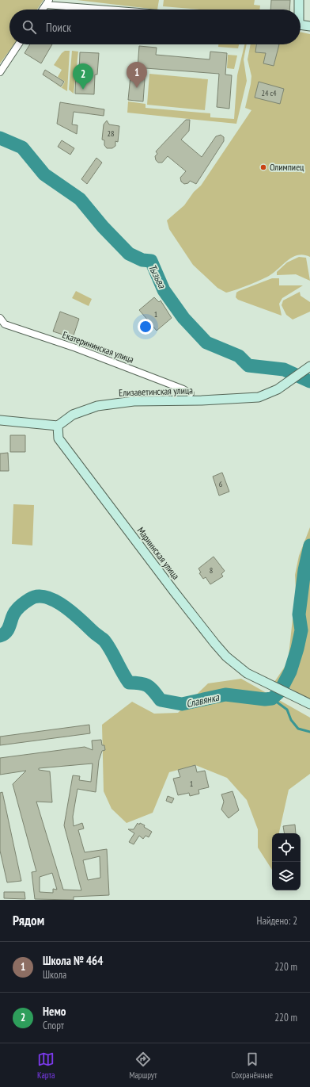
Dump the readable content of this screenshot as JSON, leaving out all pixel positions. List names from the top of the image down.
{
  "streets": {
    "street": ["Екатерининская улица", "Елизаветинская улица", "Мариинская улица"]
  },
  "crossings": [
    ["Елизаветинская улица", "Мариинская улица"]
  ],
  "water": ["Тызьва", "Славянка"],
  "places": ["Олимпиец"],
  "house_numbers": [
    "24 с4",
    "28",
    "1",
    "6",
    "8",
    "1"
  ],
  "page": {
    "search": "Поиск",
    "pins": ["1", "2"],
    "heading": ["Рядом", "Найдено: 2"],
    "list": [
      {
        "mark": "1",
        "name": "Школа № 464",
        "note": "Школа",
        "value": "220 m"
      },
      {
        "mark": "2",
        "name": "Немо",
        "note": "Спорт",
        "value": "220 m"
      }
    ],
    "nav": ["Карта", "Маршрут", "Сохранённые"]
  }
}
